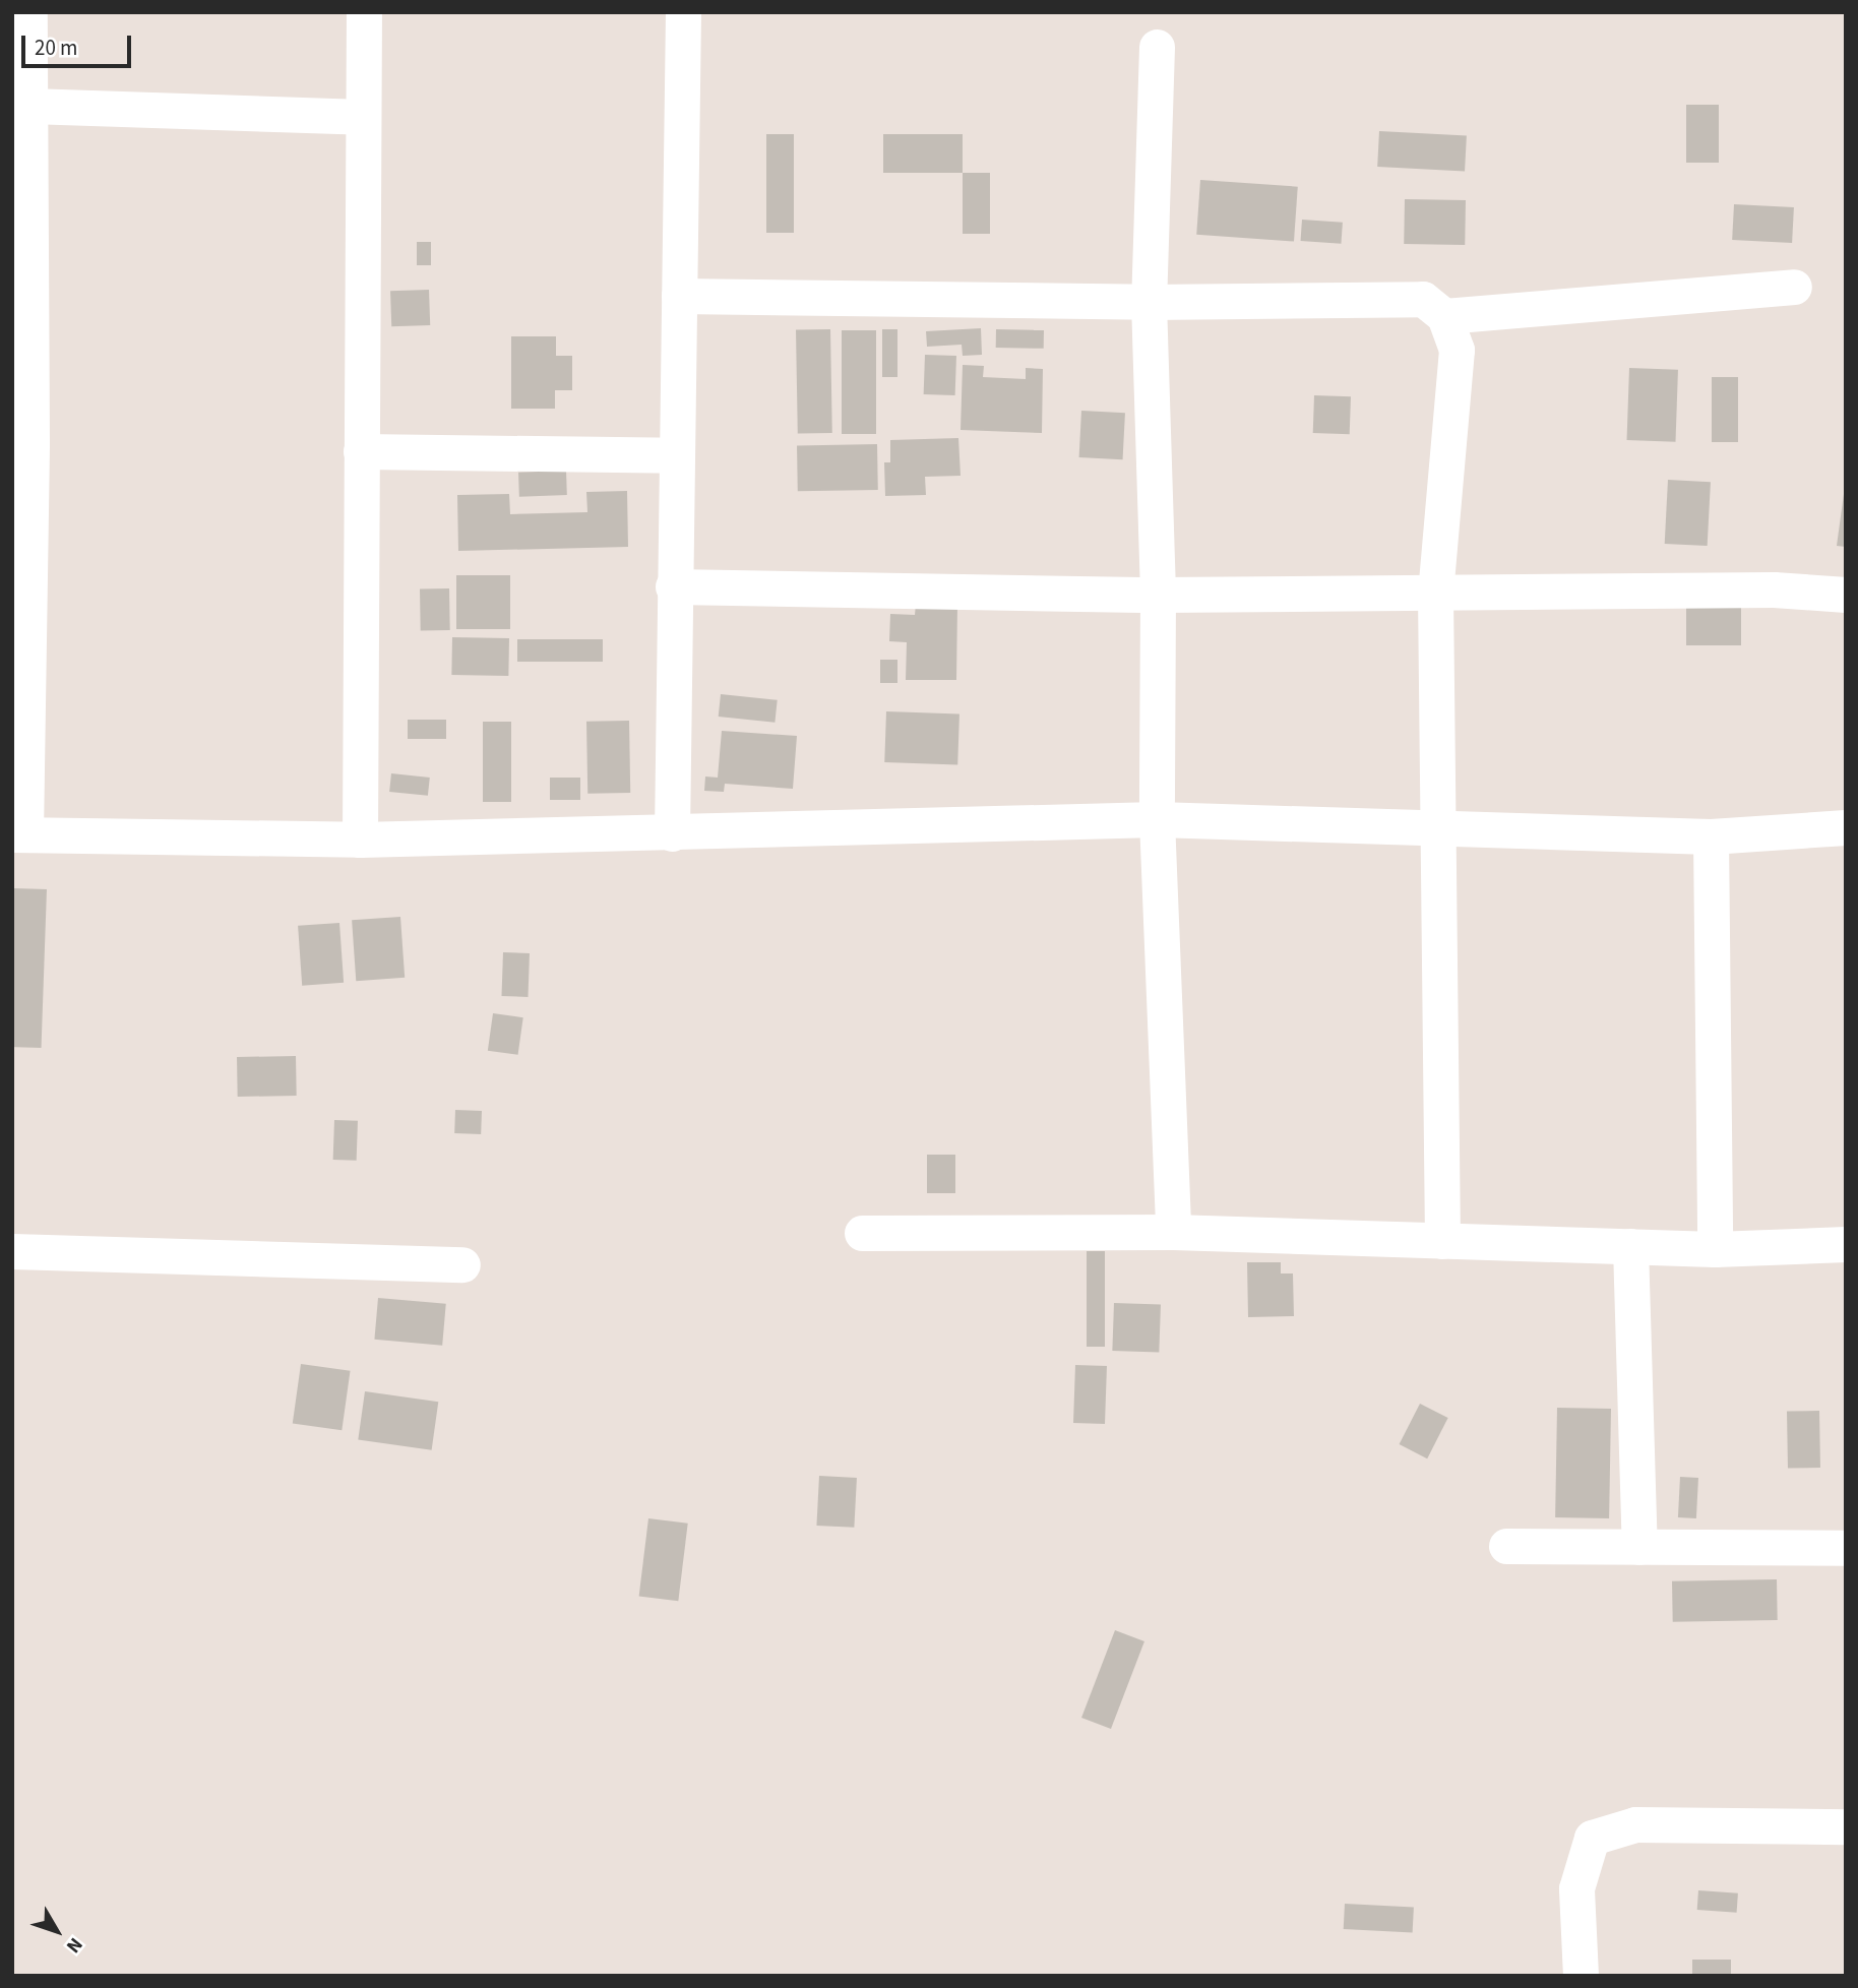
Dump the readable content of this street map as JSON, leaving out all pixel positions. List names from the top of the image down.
{
  "scale_bar": "20 m",
  "north": "bottom right"
}
